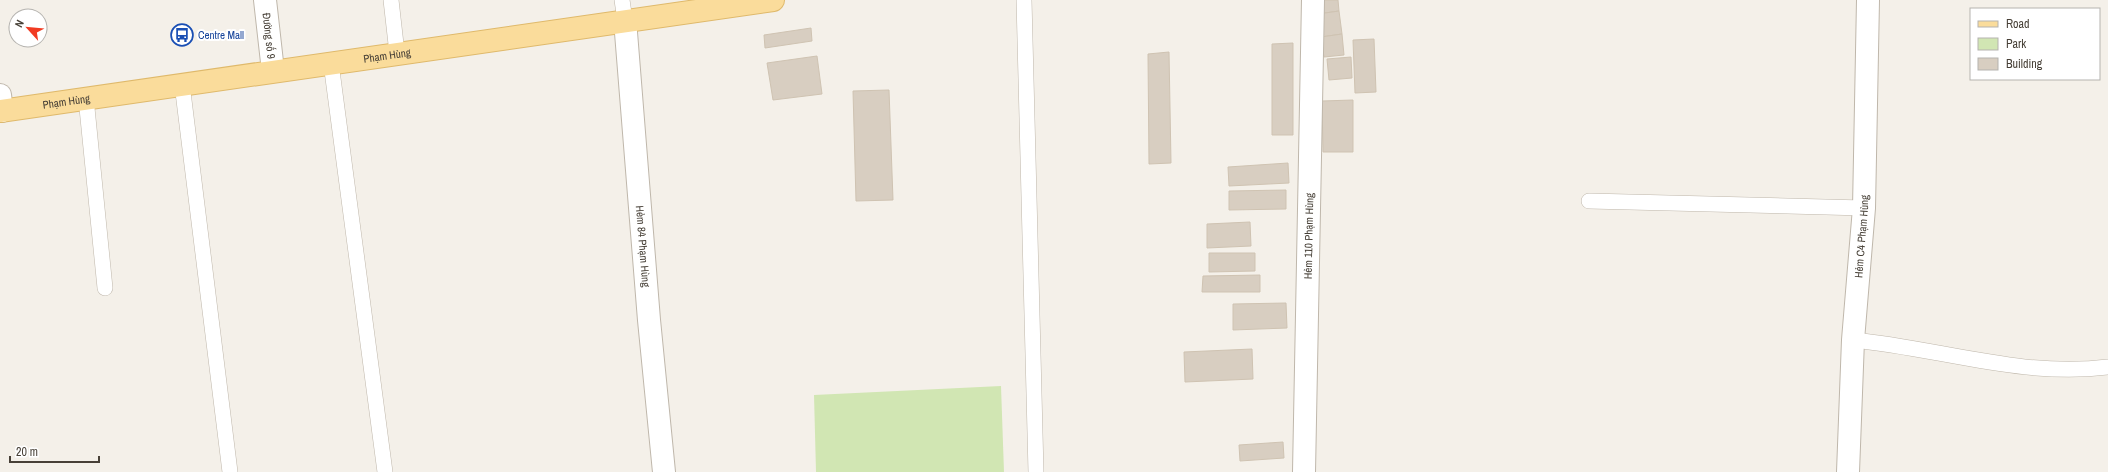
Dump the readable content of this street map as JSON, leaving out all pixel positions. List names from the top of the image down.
{
  "streets": {
    "main road": ["Phạm Hùng"],
    "street": [
      "Đường số 9",
      "Hẻm 110 Phạm Hùng",
      "Hẻm C4 Phạm Hùng",
      "Hẻm 84 Phạm Hùng"
    ]
  },
  "crossings": [
    ["Đường số 9", "Phạm Hùng"],
    ["Phạm Hùng", "Hẻm 84 Phạm Hùng"]
  ],
  "places": {
    "bus stop": ["Centre Mall"]
  },
  "legend": ["Road", "Park", "Building"],
  "scale_bar": "20 m",
  "north": "top left"
}
